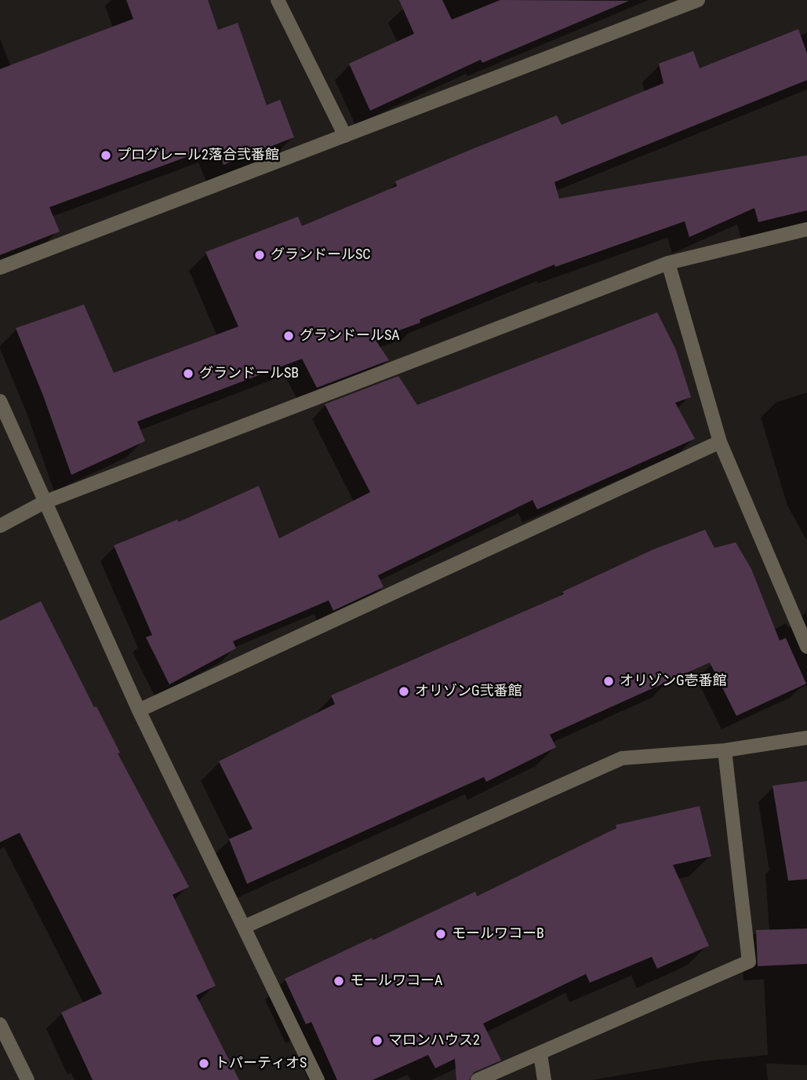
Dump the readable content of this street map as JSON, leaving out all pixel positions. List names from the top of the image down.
{
  "places": [
    "プログレール2落合弐番館",
    "グランドールSC",
    "グランドールSA",
    "グランドールSB",
    "オリゾンG壱番館",
    "オリゾンG弐番館",
    "モールワコーB",
    "モールワコーA",
    "マロンハウス2",
    "トパーティオS"
  ]
}
